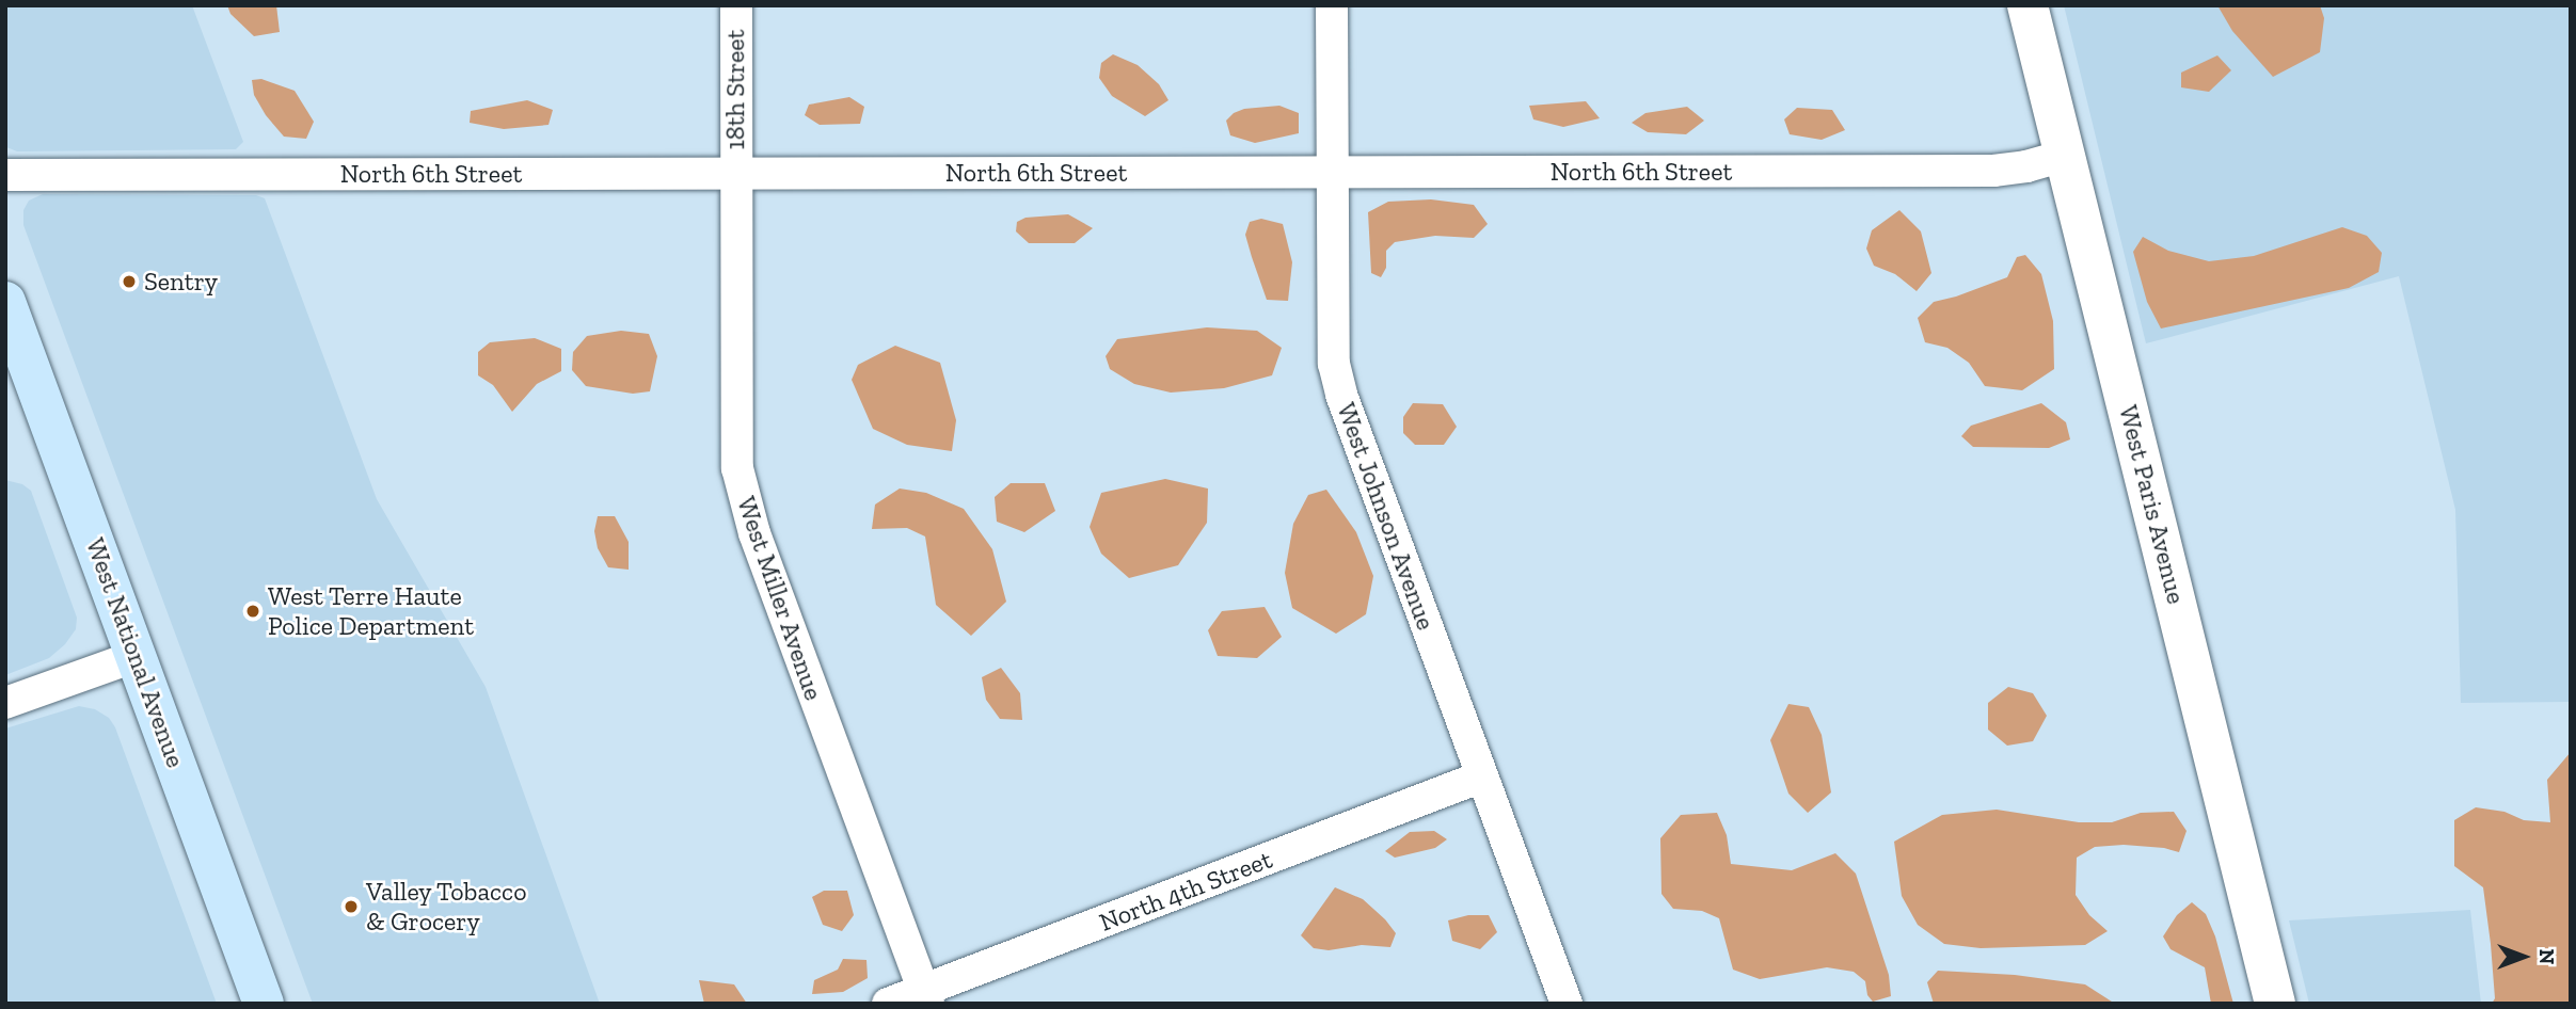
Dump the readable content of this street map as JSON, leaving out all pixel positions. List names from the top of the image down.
{
  "streets": {
    "main road": ["West Paris Avenue", "West National Avenue"],
    "street": [
      "18th Street",
      "North 6th Street",
      "West Johnson Avenue",
      "West Miller Avenue",
      "North 4th Street"
    ]
  },
  "crossings": [
    ["18th Street", "North 6th Street"],
    ["18th Street", "West Miller Avenue"],
    ["North 6th Street", "West Paris Avenue"],
    ["North 6th Street", "West Johnson Avenue"],
    ["North 6th Street", "West Miller Avenue"],
    ["West Johnson Avenue", "North 4th Street"],
    ["West Miller Avenue", "North 4th Street"]
  ],
  "places": ["Sentry", "West Terre Haute Police Department", "Valley Tobacco & Grocery"],
  "north": "right"
}
